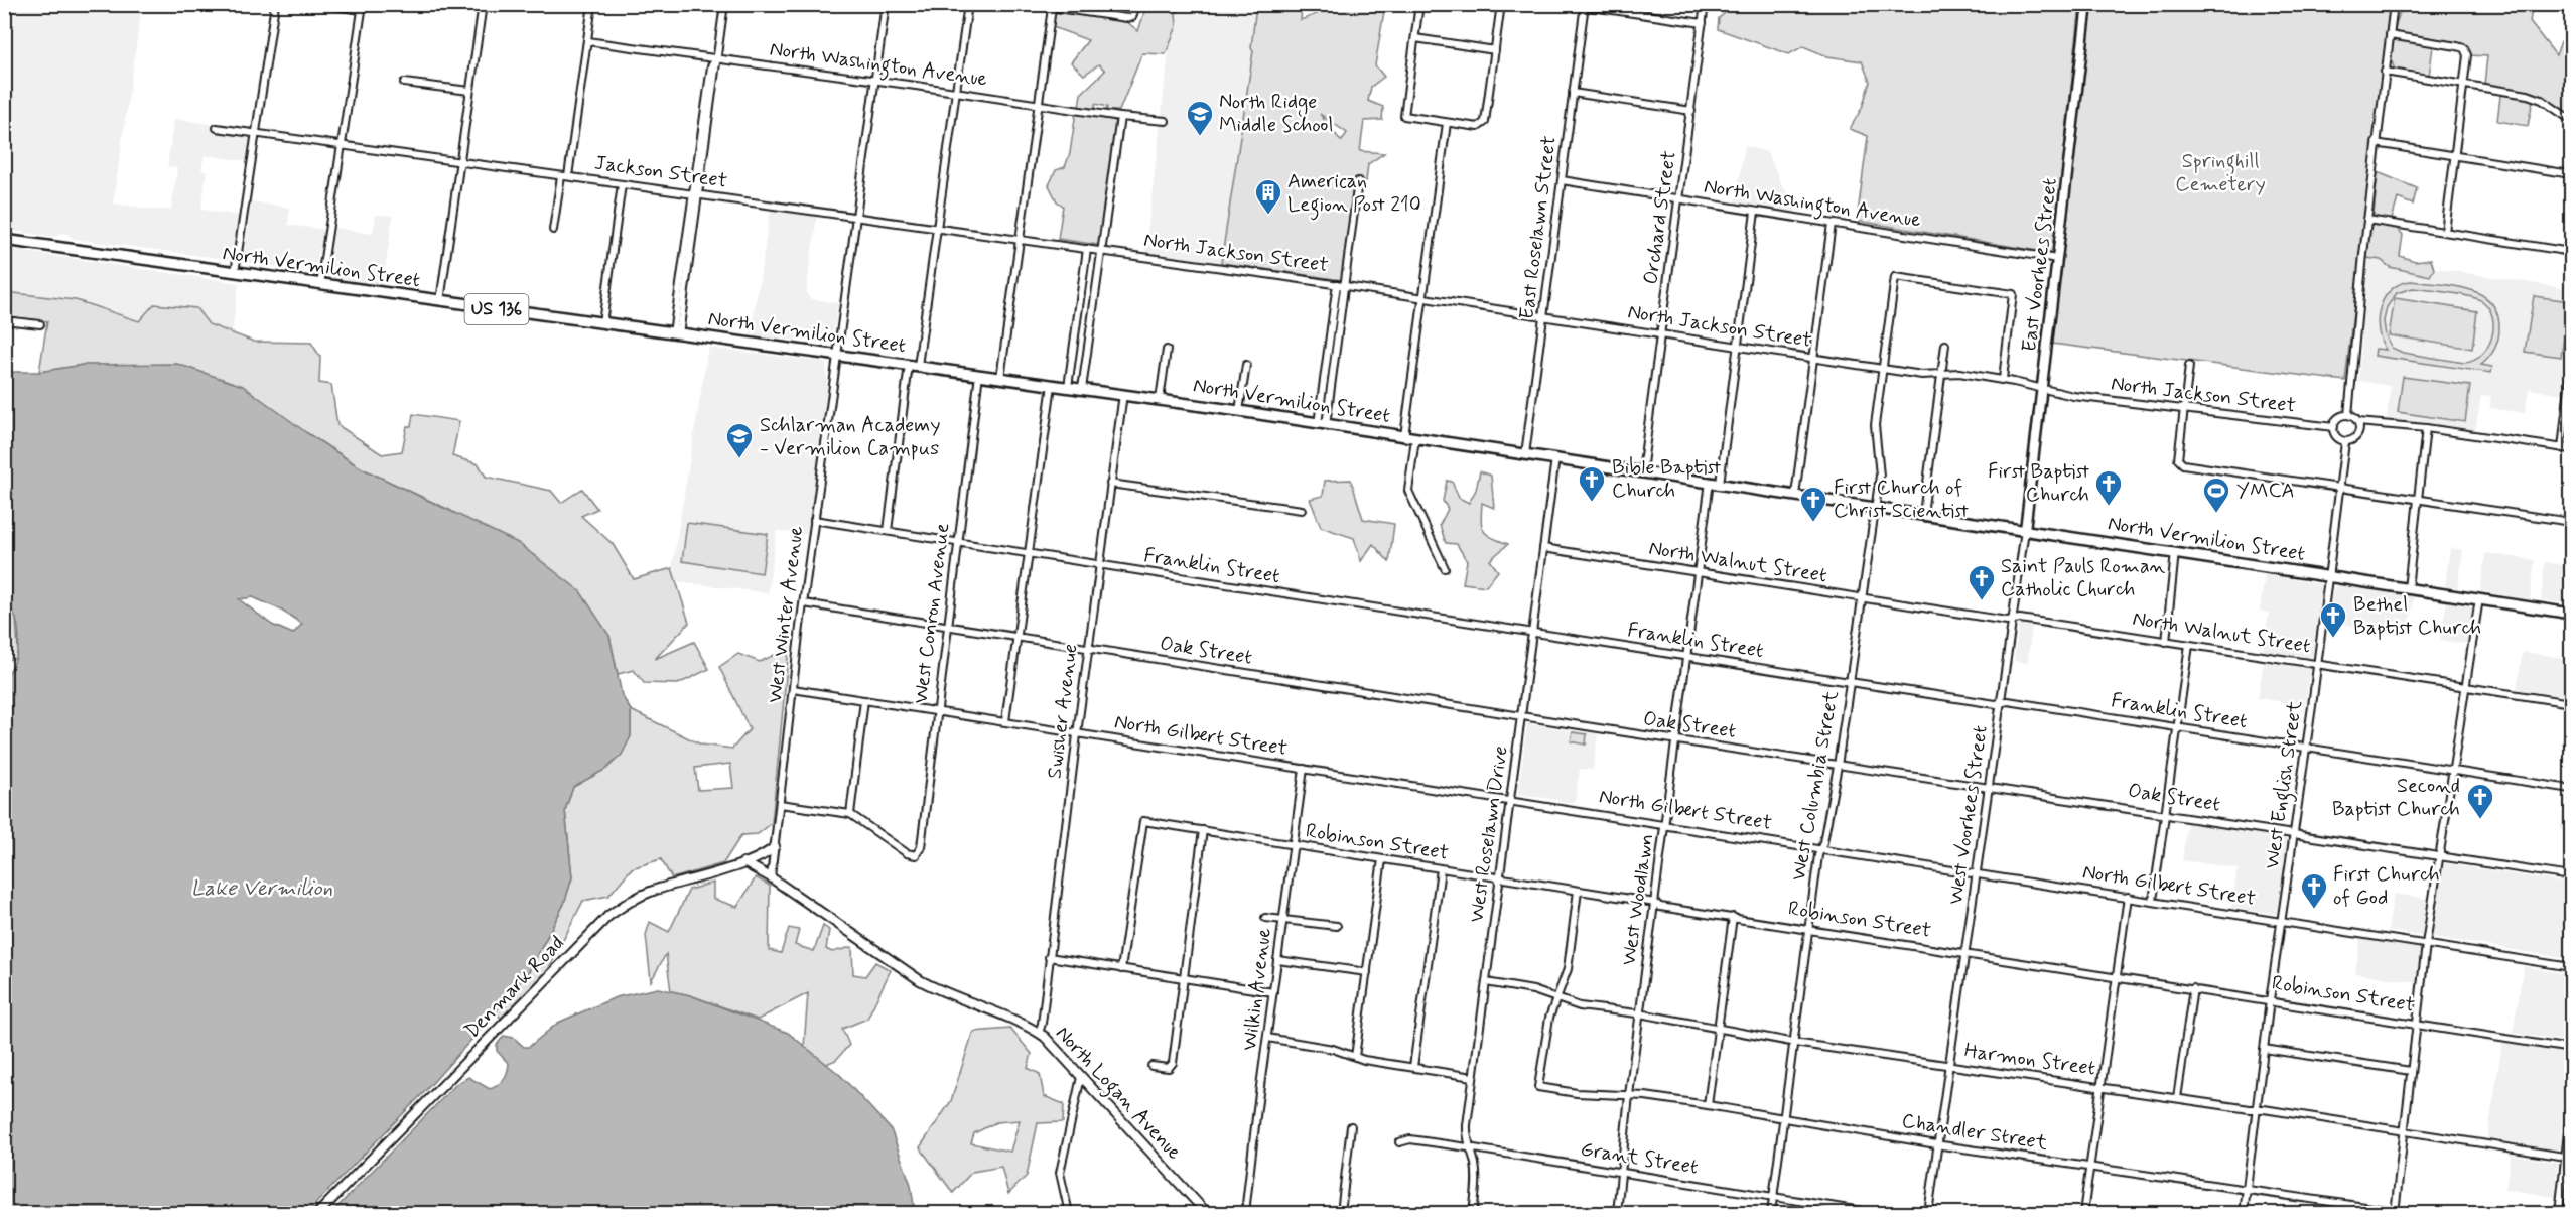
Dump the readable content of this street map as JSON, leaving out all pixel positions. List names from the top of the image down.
{
  "streets": {
    "main road": ["East Voorhees Street", "North Vermilion Street", "US 136"],
    "street": [
      "North Washington Avenue",
      "Jackson Street",
      "Orchard Street",
      "East Roselawn Street",
      "North Jackson Street",
      "North Walnut Street",
      "Franklin Street",
      "West Conron Avenue",
      "West Winter Avenue",
      "Oak Street",
      "Swisher Avenue",
      "North Gilbert Street",
      "West English Street",
      "West Columbia Street",
      "West Voorhees Street",
      "West Roselawn Drive",
      "Robinson Street",
      "West Woodlawn",
      "Denmark Road",
      "Wilkin Avenue",
      "Harmon Street",
      "North Logan Avenue",
      "Chandler Street",
      "Grant Street"
    ]
  },
  "crossings": [
    ["North Washington Avenue", "Orchard Street"],
    ["North Washington Avenue", "East Roselawn Street"],
    ["North Washington Avenue", "East Voorhees Street"],
    ["North Washington Avenue", "West Winter Avenue"],
    ["North Washington Avenue", "West Woodlawn"],
    ["Jackson Street", "North Jackson Street"],
    ["Jackson Street", "West Winter Avenue"],
    ["Orchard Street", "North Jackson Street"],
    ["Orchard Street", "North Vermilion Street"],
    ["East Roselawn Street", "North Jackson Street"],
    ["East Roselawn Street", "North Vermilion Street"],
    ["North Jackson Street", "East Voorhees Street"],
    ["North Jackson Street", "West English Street"],
    ["North Jackson Street", "West Columbia Street"],
    ["North Jackson Street", "West Woodlawn"],
    ["East Voorhees Street", "North Vermilion Street"],
    ["East Voorhees Street", "West Voorhees Street"],
    ["North Vermilion Street", "West Conron Avenue"],
    ["North Vermilion Street", "West Winter Avenue"],
    ["North Vermilion Street", "Swisher Avenue"],
    ["North Vermilion Street", "West English Street"],
    ["North Vermilion Street", "West Columbia Street"],
    ["North Vermilion Street", "West Voorhees Street"],
    ["North Vermilion Street", "West Roselawn Drive"],
    ["North Vermilion Street", "West Woodlawn"],
    ["North Walnut Street", "West English Street"],
    ["North Walnut Street", "West Columbia Street"],
    ["North Walnut Street", "West Voorhees Street"],
    ["North Walnut Street", "West Roselawn Drive"],
    ["North Walnut Street", "West Woodlawn"],
    ["Franklin Street", "West Conron Avenue"],
    ["Franklin Street", "West Winter Avenue"],
    ["Franklin Street", "Swisher Avenue"],
    ["Franklin Street", "West English Street"],
    ["Franklin Street", "West Columbia Street"],
    ["Franklin Street", "West Voorhees Street"],
    ["Franklin Street", "West Roselawn Drive"],
    ["Franklin Street", "West Woodlawn"],
    ["West Conron Avenue", "Oak Street"],
    ["West Conron Avenue", "North Gilbert Street"],
    ["West Winter Avenue", "Oak Street"],
    ["West Winter Avenue", "North Gilbert Street"],
    ["West Winter Avenue", "Denmark Road"],
    ["West Winter Avenue", "North Logan Avenue"],
    ["Oak Street", "Swisher Avenue"],
    ["Oak Street", "West English Street"],
    ["Oak Street", "West Columbia Street"],
    ["Oak Street", "West Voorhees Street"],
    ["Oak Street", "West Roselawn Drive"],
    ["Oak Street", "West Woodlawn"],
    ["Swisher Avenue", "North Gilbert Street"],
    ["Swisher Avenue", "North Logan Avenue"],
    ["North Gilbert Street", "West English Street"],
    ["North Gilbert Street", "West Columbia Street"],
    ["North Gilbert Street", "West Voorhees Street"],
    ["North Gilbert Street", "West Roselawn Drive"],
    ["North Gilbert Street", "West Woodlawn"],
    ["North Gilbert Street", "Wilkin Avenue"],
    ["West English Street", "Robinson Street"],
    ["West English Street", "Harmon Street"],
    ["West English Street", "Chandler Street"],
    ["West Columbia Street", "Robinson Street"],
    ["West Columbia Street", "Harmon Street"],
    ["West Columbia Street", "Chandler Street"],
    ["West Columbia Street", "Grant Street"],
    ["West Voorhees Street", "Robinson Street"],
    ["West Voorhees Street", "Harmon Street"],
    ["West Voorhees Street", "Chandler Street"],
    ["West Roselawn Drive", "Robinson Street"],
    ["West Roselawn Drive", "Harmon Street"],
    ["West Roselawn Drive", "Grant Street"],
    ["Robinson Street", "West Woodlawn"],
    ["Robinson Street", "Wilkin Avenue"],
    ["West Woodlawn", "Harmon Street"],
    ["West Woodlawn", "Chandler Street"],
    ["West Woodlawn", "Grant Street"],
    ["Denmark Road", "North Logan Avenue"],
    ["Harmon Street", "Chandler Street"]
  ],
  "water": ["Lake Vermilion"],
  "parks": ["Springhill Cemetery"],
  "places": {
    "school or university": ["North Ridge Middle School", "Schlarman Academy - Vermilion Campus"],
    "building": ["American Legion Post 210"],
    "church": [
      "Bible Baptist Church",
      "First Baptist Church",
      "First Church of Christ Scientist",
      "Saint Pauls Roman Catholic Church",
      "Bethel Baptist Church",
      "Second Baptist Church",
      "First Church of God"
    ],
    "sports": ["YMCA"]
  }
}
